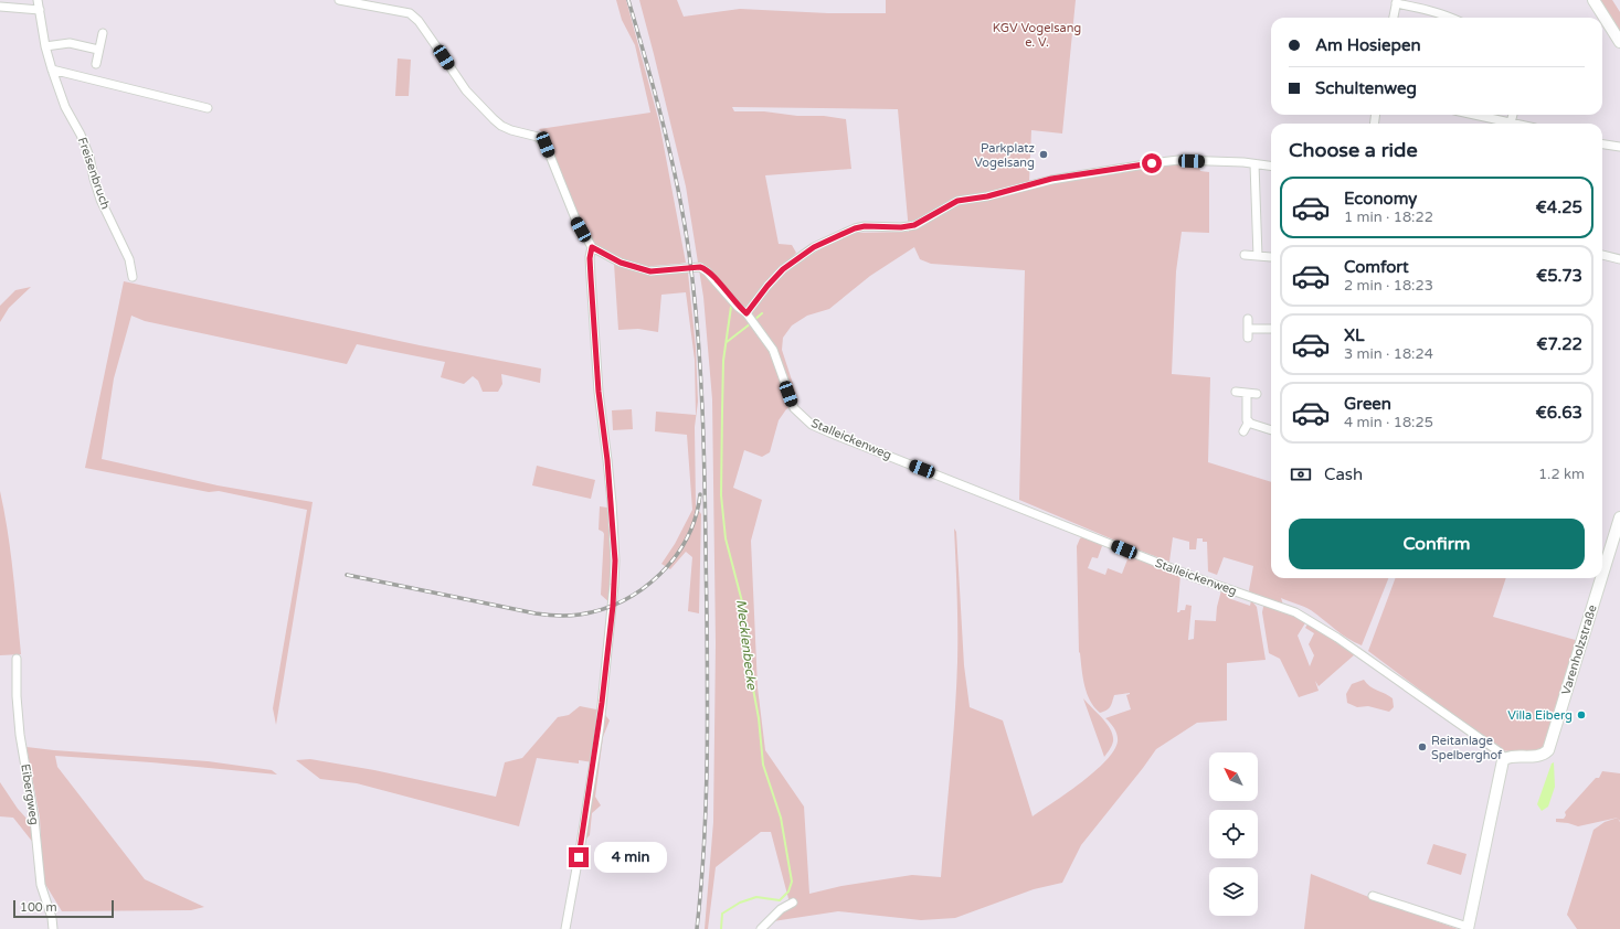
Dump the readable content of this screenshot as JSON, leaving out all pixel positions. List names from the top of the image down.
{
  "streets": {
    "street": [
      "Freisenbruch",
      "Stalleickenweg",
      "Varenholzstraße",
      "Eibergweg"
    ]
  },
  "crossings": [
    ["Stalleickenweg", "Varenholzstraße"]
  ],
  "water": ["Mecklenbecke"],
  "parks": ["KGV Vogelsang e. V."],
  "places": ["Parkplatz Vogelsang", "Villa Eiberg", "Reitanlage Spelberghof"],
  "scale_bar": "100 m",
  "north": "top left",
  "page": {
    "banner": ["Am Hosiepen", "Schultenweg"],
    "heading": "Choose a ride",
    "list": [
      {
        "name": "Economy",
        "note": "1 min · 18:22",
        "value": "€4.25"
      },
      {
        "name": "Comfort",
        "note": "2 min · 18:23",
        "value": "€5.73"
      },
      {
        "name": "XL",
        "note": "3 min · 18:24",
        "value": "€7.22"
      },
      {
        "name": "Green",
        "note": "4 min · 18:25",
        "value": "€6.63"
      }
    ],
    "pay": ["Cash", "1.2 km"],
    "buttons": "Confirm",
    "bubble": "4 min",
    "scale": "100 m"
  }
}
